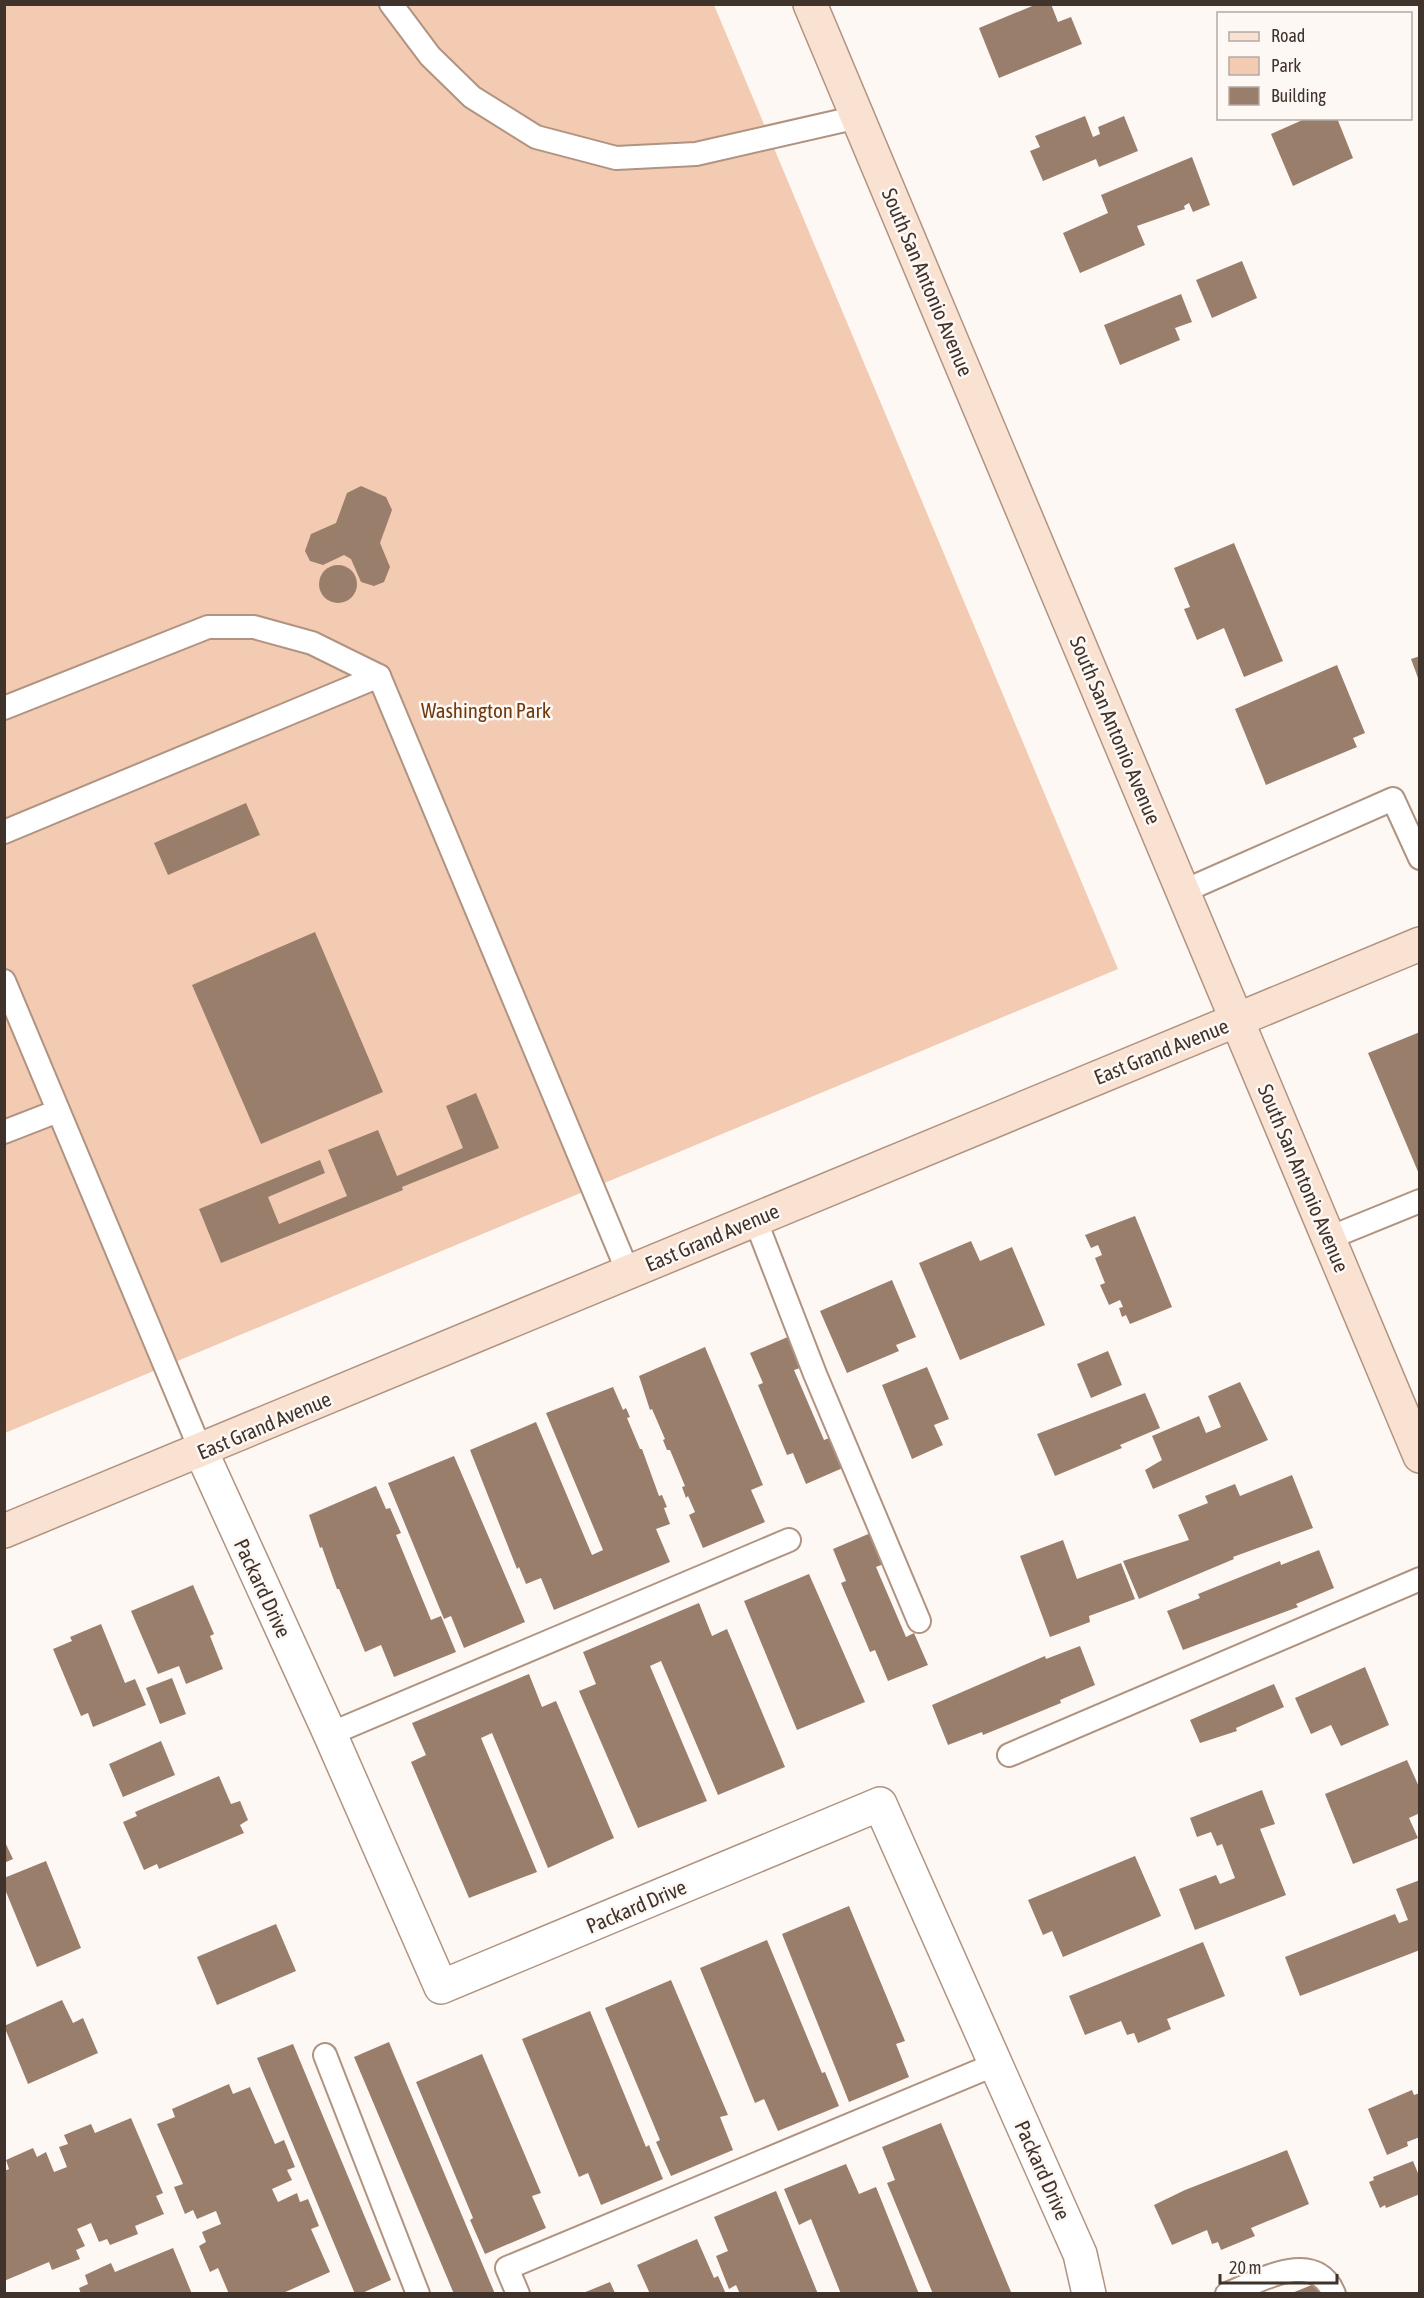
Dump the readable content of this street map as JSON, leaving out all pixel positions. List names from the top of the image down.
{
  "streets": {
    "street": ["South San Antonio Avenue", "East Grand Avenue", "Packard Drive"]
  },
  "crossings": [
    ["South San Antonio Avenue", "East Grand Avenue"],
    ["East Grand Avenue", "Packard Drive"]
  ],
  "parks": ["Washington Park"],
  "legend": ["Road", "Park", "Building"],
  "scale_bar": "20 m"
}
